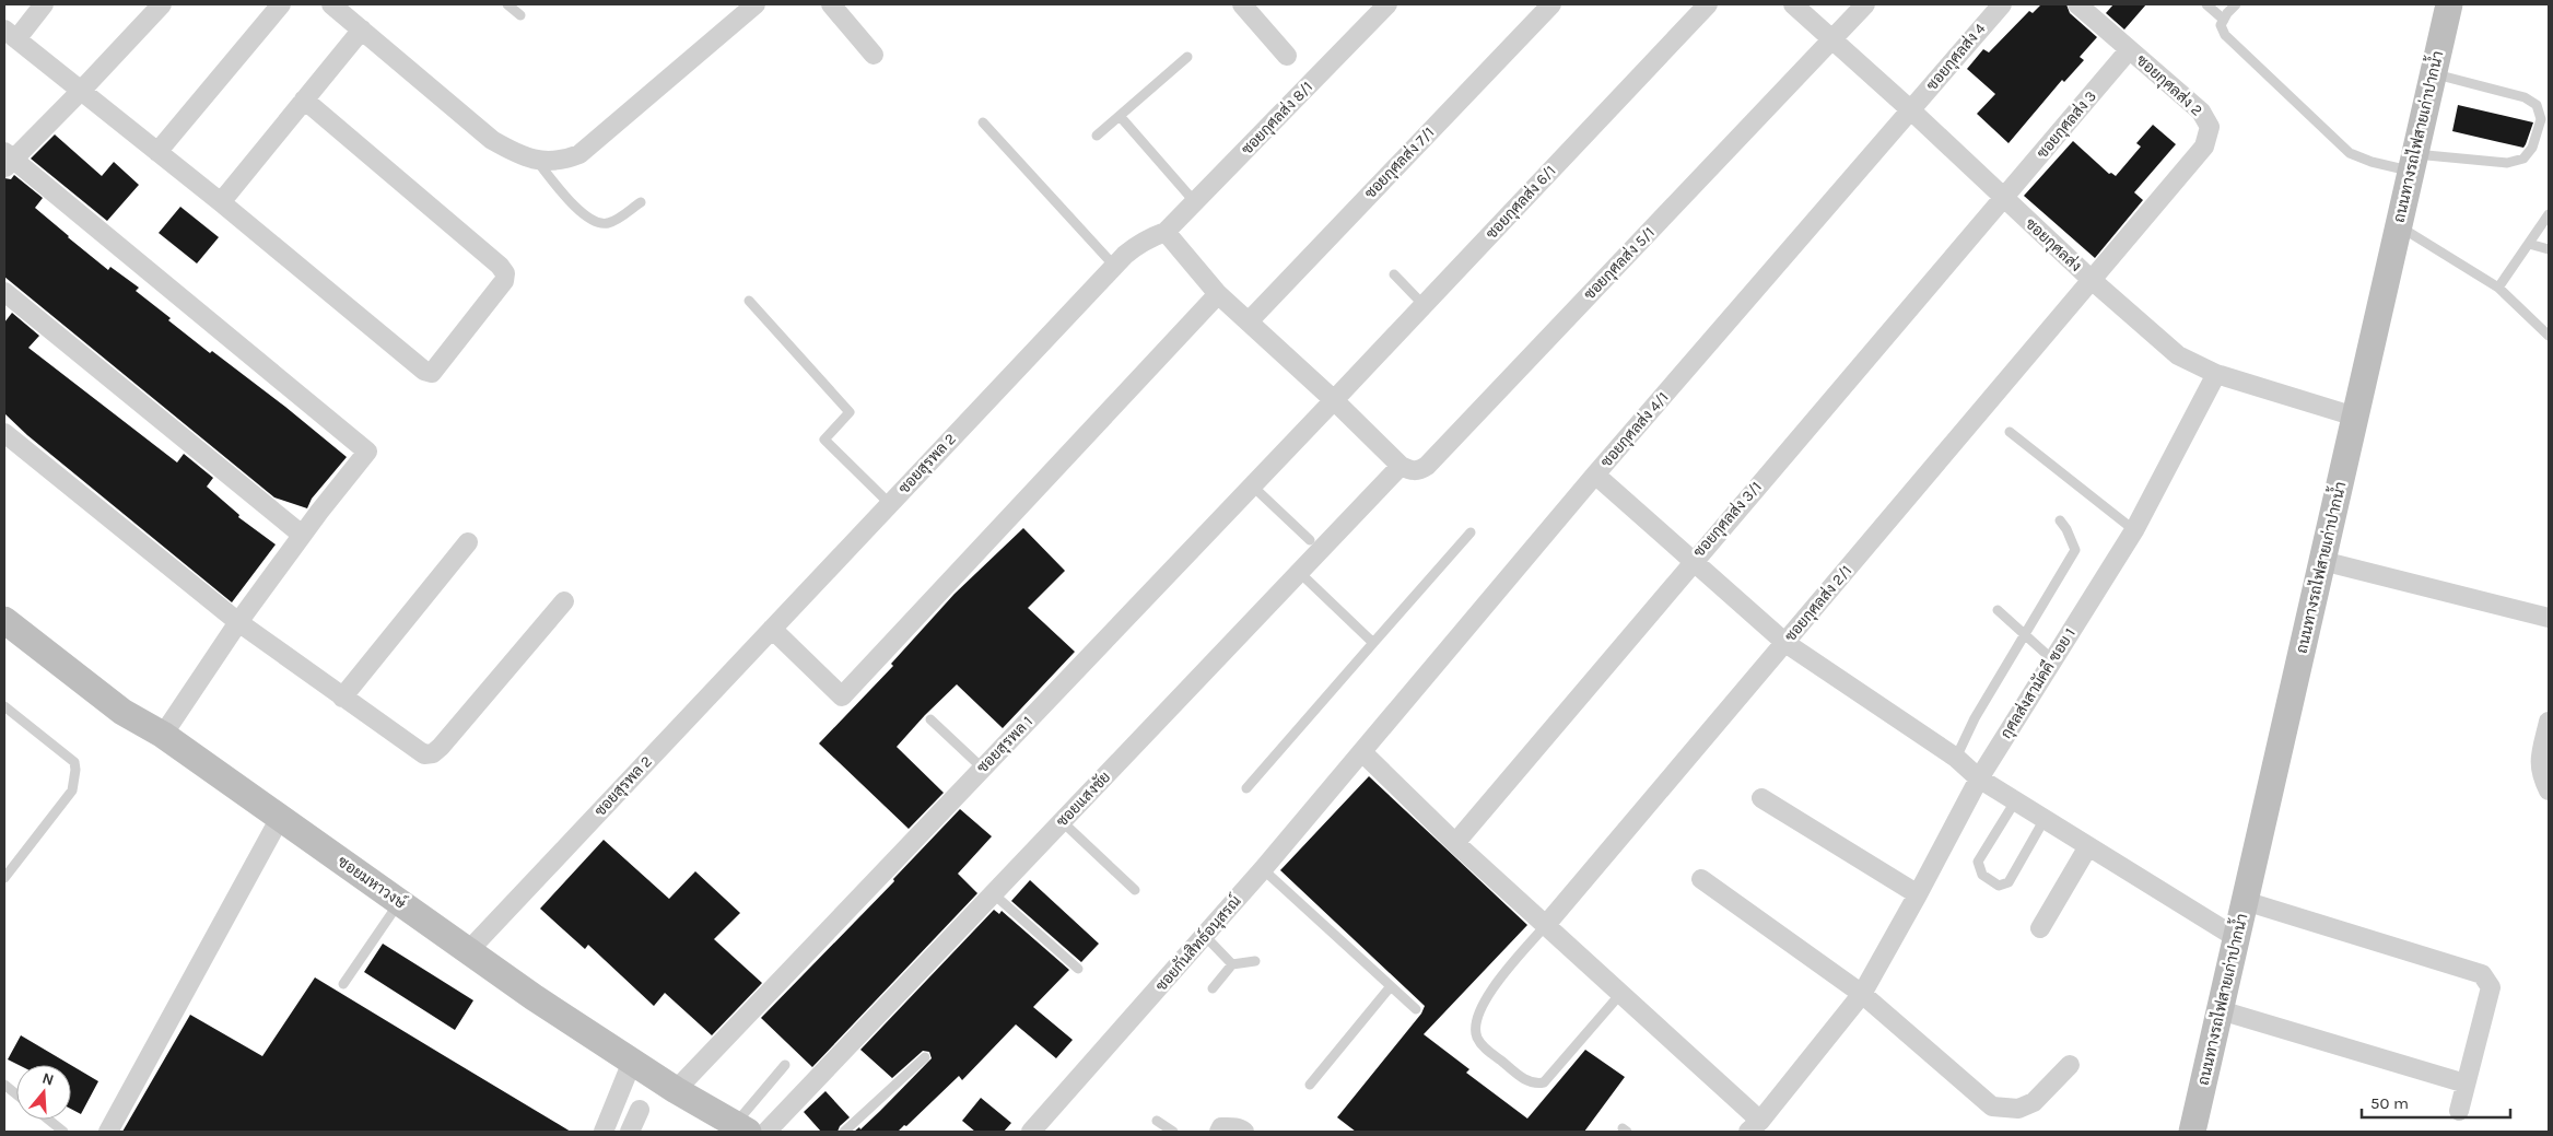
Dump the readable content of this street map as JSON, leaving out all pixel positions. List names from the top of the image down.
{
  "streets": {
    "main road": ["ถนนทางรถไฟสายเก่าปากน้ำ", "ซอยมหาวงษ์"],
    "street": [
      "ซอยกุศลส่ง 4",
      "ซอยกุศลส่ง 2",
      "ซอยกุศลส่ง 8/1",
      "ซอยกุศลส่ง 3",
      "ซอยกุศลส่ง 7/1",
      "ซอยกุศลส่ง 6/1",
      "ซอยกุศลส่ง",
      "ซอยกุศลส่ง 5/1",
      "ซอยกุศลส่ง 4/1",
      "ซอยสุรพล 2",
      "ซอยกุศลส่ง 3/1",
      "ซอยกุศลส่ง 2/1",
      "กุศลส่งสามัคคี ซอย 1",
      "ซอยสุรพล 1",
      "ซอยแสงชัย",
      "ซอยกันสิทธ์อนุสรณ์"
    ]
  },
  "crossings": [
    ["ซอยกุศลส่ง 4", "ซอยกุศลส่ง"],
    ["ซอยกุศลส่ง 4", "ซอยกุศลส่ง 4/1"],
    ["ซอยกุศลส่ง 2", "ซอยกุศลส่ง 3"],
    ["ซอยกุศลส่ง 2", "ซอยกุศลส่ง"],
    ["ซอยกุศลส่ง 2", "ซอยกุศลส่ง 2/1"],
    ["ซอยกุศลส่ง 8/1", "ซอยสุรพล 2"],
    ["ซอยกุศลส่ง 3", "ซอยกุศลส่ง"],
    ["ซอยกุศลส่ง 3", "ซอยกุศลส่ง 3/1"],
    ["ถนนทางรถไฟสายเก่าปากน้ำ", "ซอยกุศลส่ง"],
    ["ซอยกุศลส่ง 6/1", "ซอยสุรพล 1"],
    ["ซอยกุศลส่ง", "ซอยกุศลส่ง 5/1"],
    ["ซอยกุศลส่ง", "ซอยกุศลส่ง 4/1"],
    ["ซอยกุศลส่ง", "ซอยกุศลส่ง 3/1"],
    ["ซอยกุศลส่ง", "ซอยกุศลส่ง 2/1"],
    ["ซอยกุศลส่ง", "กุศลส่งสามัคคี ซอย 1"],
    ["ซอยกุศลส่ง 5/1", "ซอยแสงชัย"],
    ["ซอยกุศลส่ง 4/1", "ซอยกันสิทธ์อนุสรณ์"],
    ["ซอยสุรพล 2", "ซอยมหาวงษ์"],
    ["ซอยสุรพล 1", "ซอยมหาวงษ์"]
  ],
  "scale_bar": "50 m",
  "north": "top"
}
